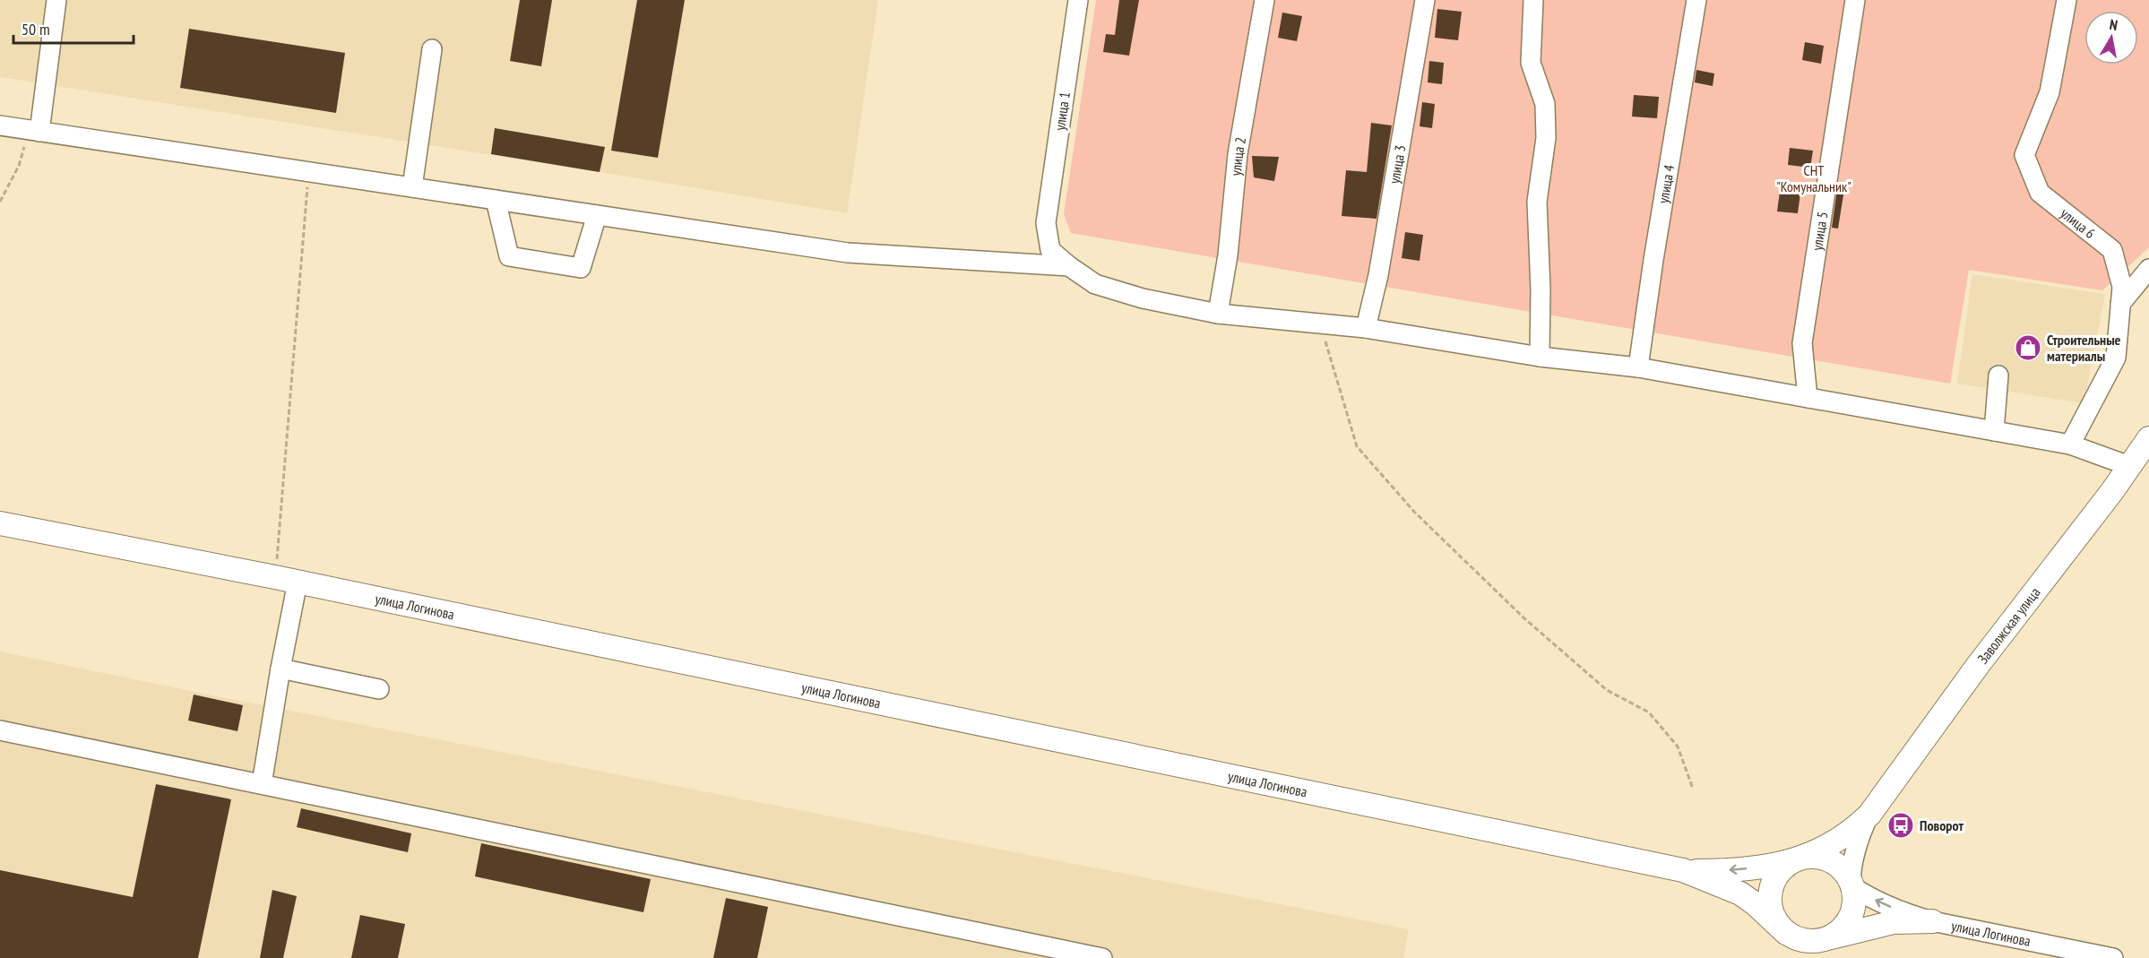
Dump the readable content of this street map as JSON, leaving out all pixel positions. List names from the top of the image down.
{
  "streets": {
    "main road": ["улица Логинова", "Заволжская улица"],
    "street": [
      "улица 1",
      "улица 2",
      "улица 3",
      "улица 4",
      "улица 6",
      "улица 5"
    ]
  },
  "crossings": [
    ["улица 1", "улица 2"],
    ["улица 1", "улица 3"],
    ["улица 1", "улица 4"],
    ["улица 1", "улица 6"],
    ["улица 1", "улица 5"],
    ["улица 1", "Заволжская улица"],
    ["улица Логинова", "Заволжская улица"]
  ],
  "parks": ["СНТ \"Комунальник\""],
  "places": {
    "shop": ["Строительные материалы"],
    "bus stop": ["Поворот"]
  },
  "scale_bar": "50 m",
  "north": "top"
}
